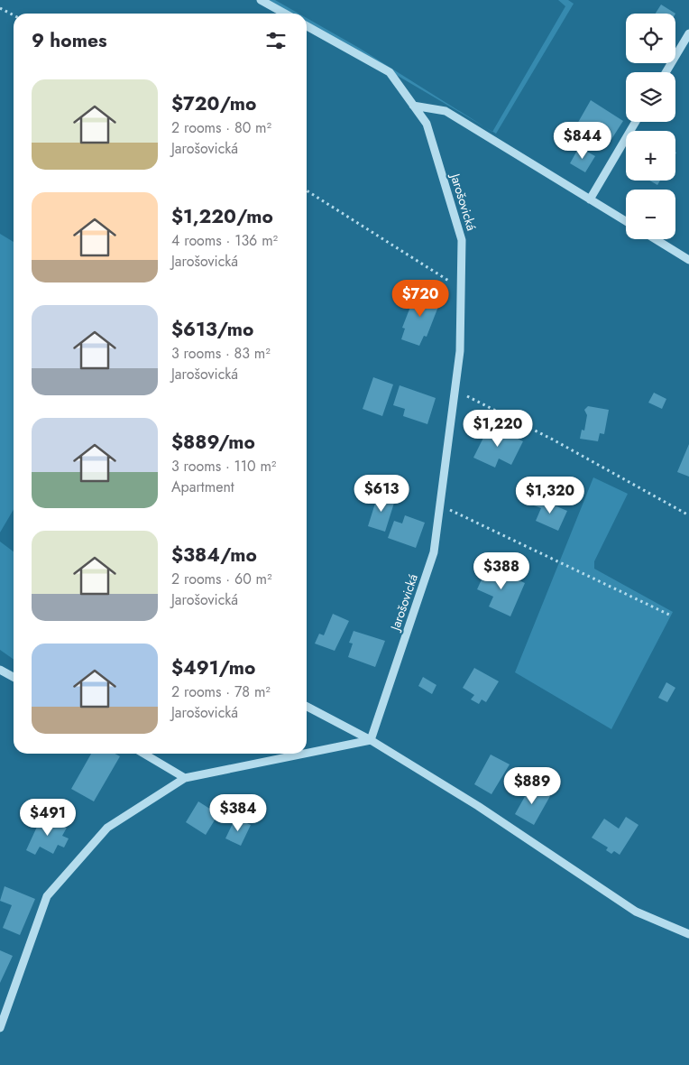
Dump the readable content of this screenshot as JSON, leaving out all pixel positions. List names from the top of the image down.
{
  "streets": {
    "street": ["Jarošovická"]
  },
  "page": {
    "map_buttons": ["+", "−"],
    "heading": "9 homes",
    "list": [
      {
        "name": "$720/mo",
        "note": "2 rooms · 80 m² · Jarošovická"
      },
      {
        "name": "$1,220/mo",
        "note": "4 rooms · 136 m² · Jarošovická"
      },
      {
        "name": "$613/mo",
        "note": "3 rooms · 83 m² · Jarošovická"
      },
      {
        "name": "$889/mo",
        "note": "3 rooms · 110 m² · Apartment"
      },
      {
        "name": "$384/mo",
        "note": "2 rooms · 60 m² · Jarošovická"
      },
      {
        "name": "$491/mo",
        "note": "2 rooms · 78 m² · Jarošovická"
      }
    ],
    "price": [
      "$844",
      "$720",
      "$1,220",
      "$613",
      "$1,320",
      "$388",
      "$889",
      "$384",
      "$491"
    ]
  }
}
